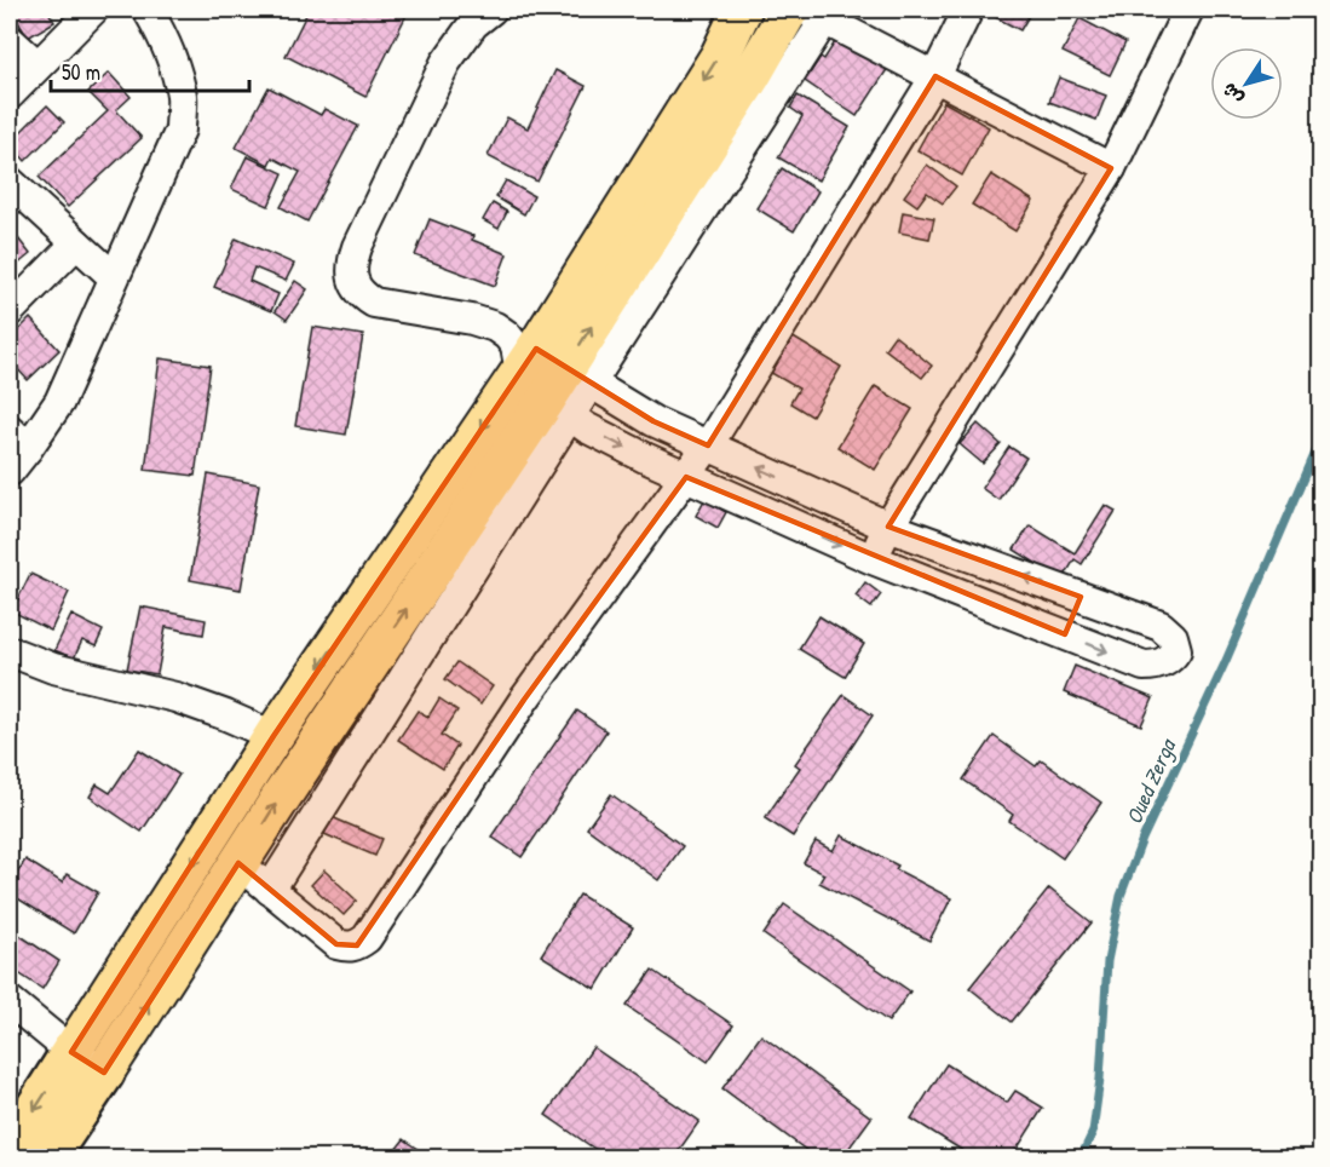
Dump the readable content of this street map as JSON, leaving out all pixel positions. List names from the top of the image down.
{
  "water": ["Oued Zerga"],
  "scale_bar": "50 m",
  "north": "bottom left"
}
